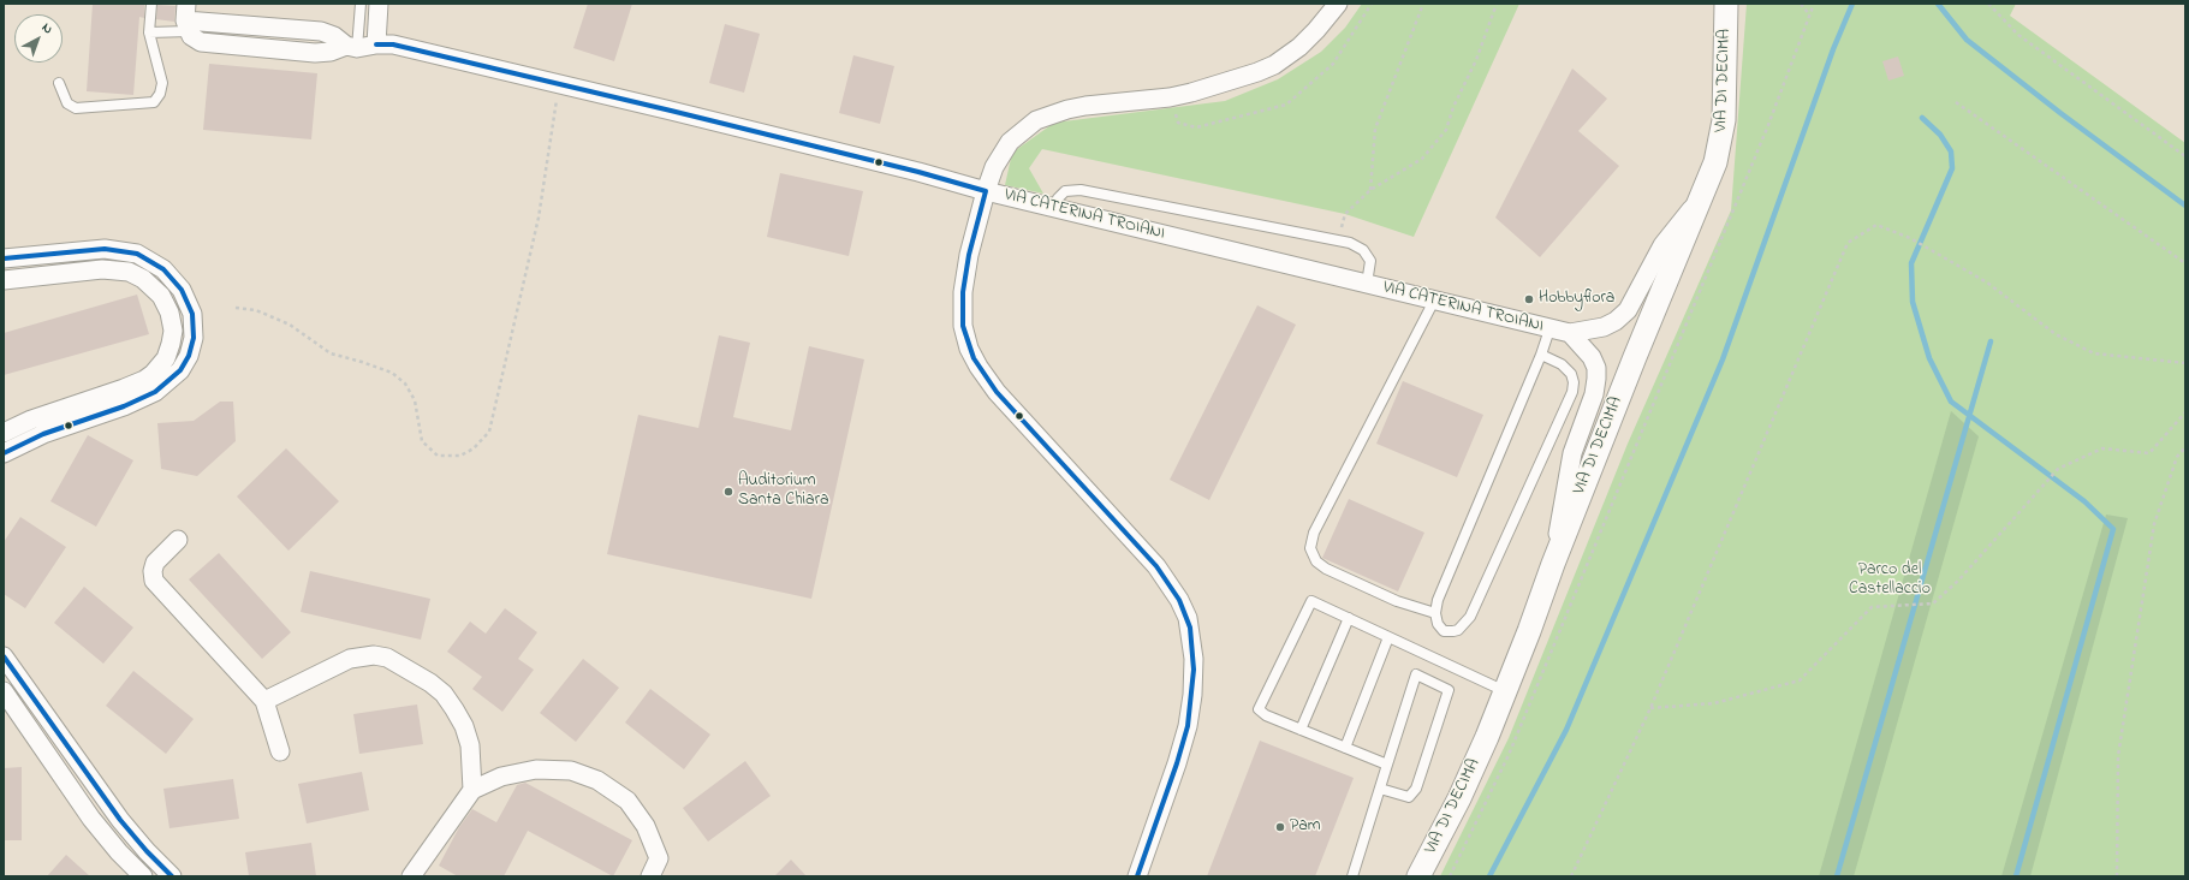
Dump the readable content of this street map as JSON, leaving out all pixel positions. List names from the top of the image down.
{
  "streets": {
    "street": ["VIA DI DECIMA", "VIA CATERINA TROIANI"]
  },
  "crossings": [
    ["VIA DI DECIMA", "VIA CATERINA TROIANI"]
  ],
  "parks": ["Parco del Castellaccio"],
  "places": ["Hobbyflora", "Auditorium Santa Chiara", "Pam"],
  "north": "top right"
}
